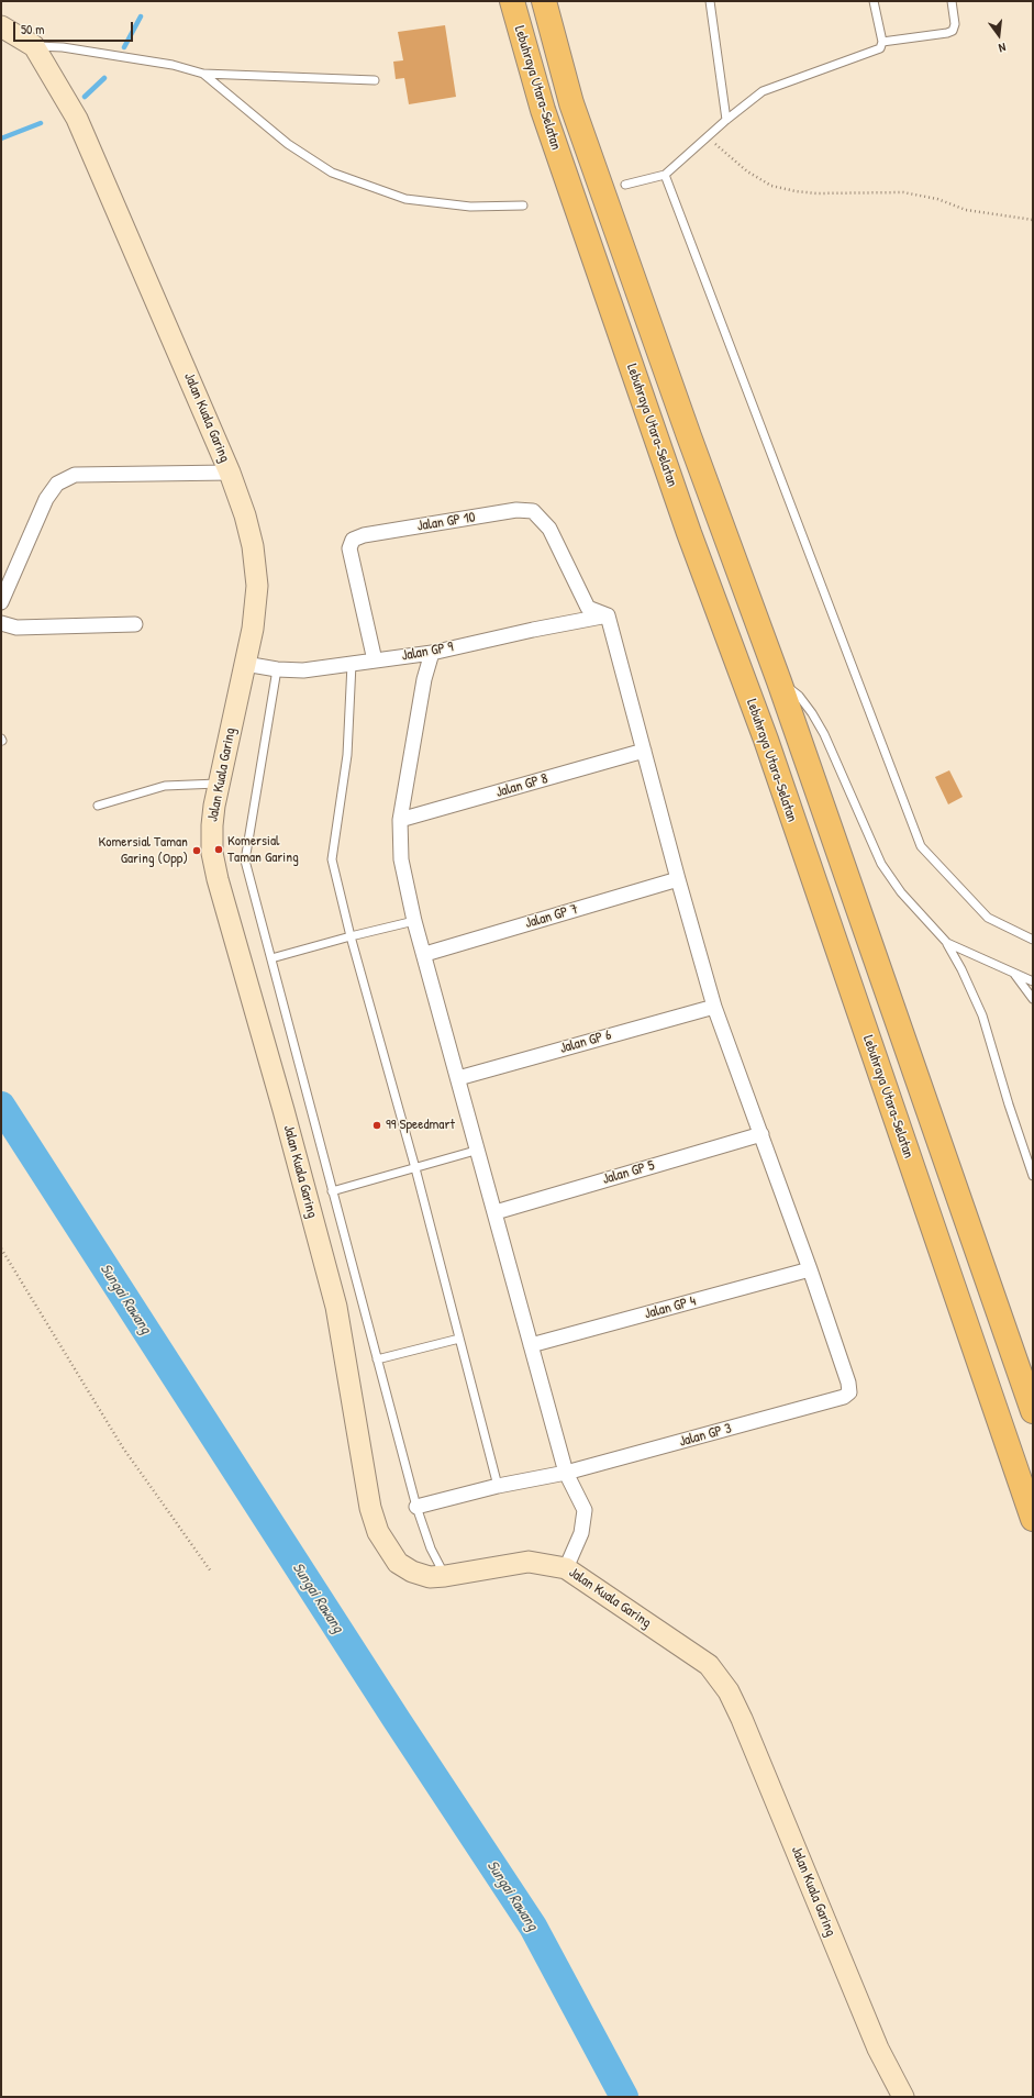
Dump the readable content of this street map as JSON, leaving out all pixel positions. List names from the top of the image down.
{
  "streets": {
    "highway": ["Lebuhraya Utara–Selatan"],
    "street": [
      "Jalan Kuala Garing",
      "Jalan GP 10",
      "Jalan GP 9",
      "Jalan GP 8",
      "Jalan GP 7",
      "Jalan GP 6",
      "Jalan GP 5",
      "Jalan GP 4",
      "Jalan GP 3"
    ]
  },
  "crossings": [
    ["Jalan Kuala Garing", "Jalan GP 9"],
    ["Jalan GP 10", "Jalan GP 9"],
    ["Jalan GP 4", "Jalan GP 3"]
  ],
  "water": ["Sungai Rawang"],
  "places": ["Komersial Taman Garing", "Komersial Taman Garing (Opp)", "99 Speedmart"],
  "scale_bar": "50 m",
  "north": "bottom"
}
